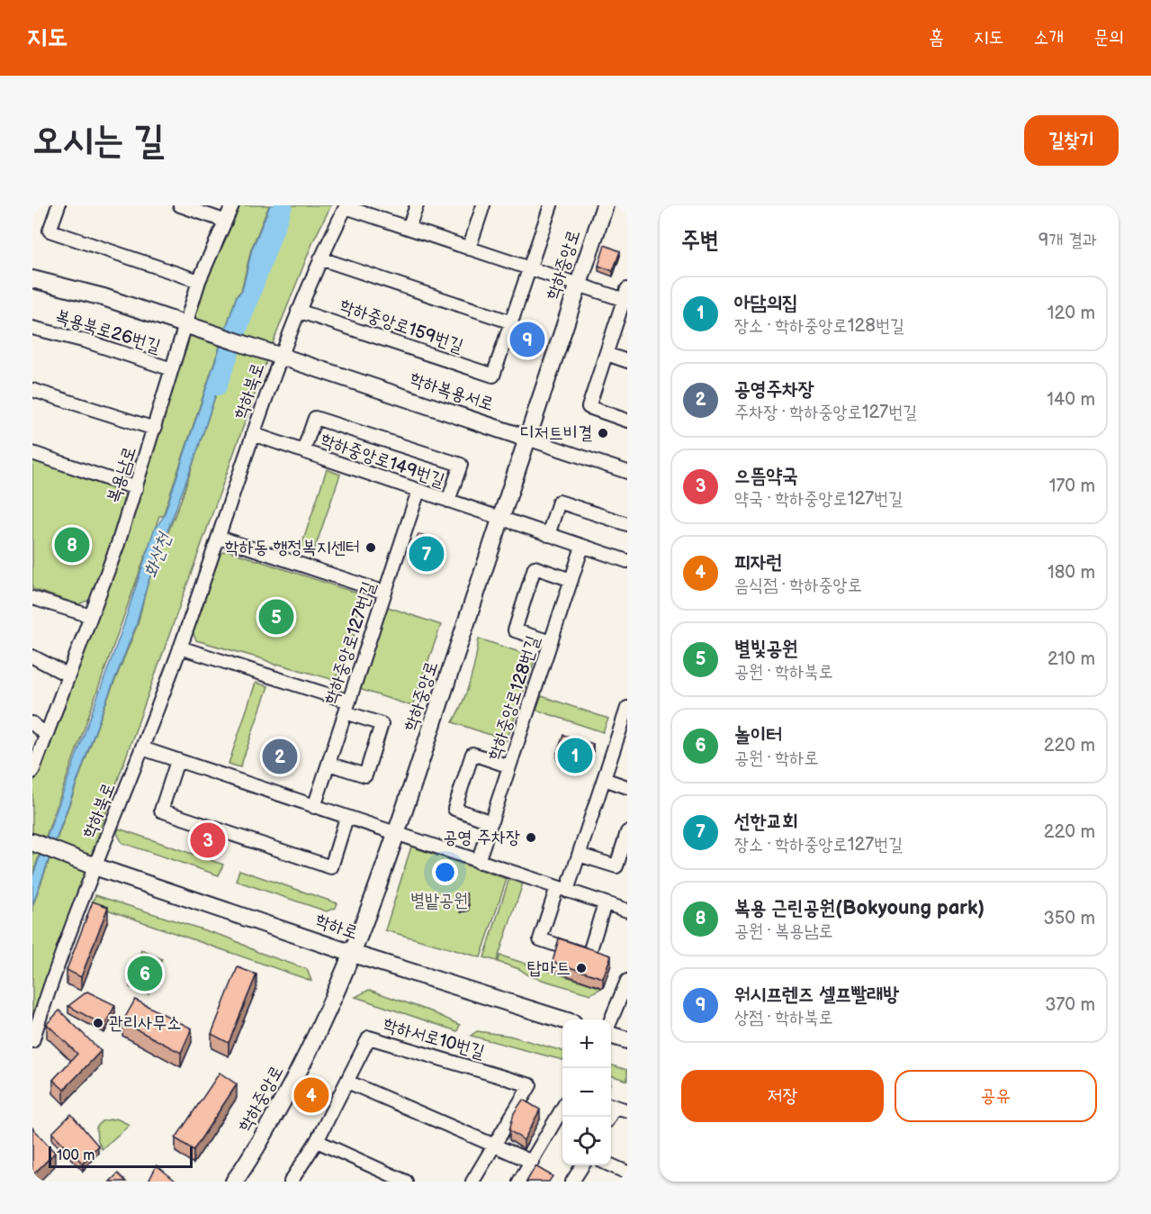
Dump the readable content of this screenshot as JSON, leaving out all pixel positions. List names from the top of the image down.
{
  "streets": {
    "street": [
      "학하중앙로",
      "학하중앙로159번길",
      "복용북로26번길",
      "학하북로",
      "학하복용서로",
      "학하중앙로149번길",
      "복용남로",
      "학하중앙로127번길",
      "학하중앙로128번길",
      "학하로",
      "학하서로10번길"
    ]
  },
  "crossings": [
    ["학하중앙로", "학하복용서로"],
    ["학하중앙로", "학하중앙로149번길"],
    ["학하중앙로", "학하로"],
    ["학하중앙로159번길", "학하북로"],
    ["복용북로26번길", "복용남로"],
    ["학하북로", "학하복용서로"],
    ["학하북로", "학하중앙로149번길"],
    ["학하북로", "학하로"],
    ["학하복용서로", "복용남로"],
    ["학하중앙로149번길", "학하중앙로127번길"],
    ["학하중앙로149번길", "학하중앙로128번길"]
  ],
  "water": ["화산천"],
  "parks": ["별밭공원"],
  "places": [
    "디저트비결",
    "학하동 행정복지센터",
    "공영 주차장",
    "탑마트",
    "관리사무소"
  ],
  "scale_bar": "100 m",
  "page": {
    "header": "지도",
    "nav": [
      "홈",
      "지도",
      "소개",
      "문의"
    ],
    "buttons": [
      "길찾기",
      ["저장", "공유"]
    ],
    "title": "오시는 길",
    "heading": ["주변", "9개 결과"],
    "list": [
      {
        "mark": "1",
        "name": "아담의집",
        "note": "장소 · 학하중앙로128번길",
        "value": "120 m"
      },
      {
        "mark": "2",
        "name": "공영주차장",
        "note": "주차장 · 학하중앙로127번길",
        "value": "140 m"
      },
      {
        "mark": "3",
        "name": "으뜸약국",
        "note": "약국 · 학하중앙로127번길",
        "value": "170 m"
      },
      {
        "mark": "4",
        "name": "피자런",
        "note": "음식점 · 학하중앙로",
        "value": "180 m"
      },
      {
        "mark": "5",
        "name": "별빛공원",
        "note": "공원 · 학하북로",
        "value": "210 m"
      },
      {
        "mark": "6",
        "name": "놀이터",
        "note": "공원 · 학하로",
        "value": "220 m"
      },
      {
        "mark": "7",
        "name": "선한교회",
        "note": "장소 · 학하중앙로127번길",
        "value": "220 m"
      },
      {
        "mark": "8",
        "name": "복용 근린공원(Bokyoung park)",
        "note": "공원 · 복용남로",
        "value": "350 m"
      },
      {
        "mark": "9",
        "name": "워시프렌즈 셀프빨래방",
        "note": "상점 · 학하북로",
        "value": "370 m"
      }
    ],
    "pins": [
      "9",
      "8",
      "7",
      "5",
      "1",
      "2",
      "3",
      "6",
      "4"
    ],
    "map_buttons": ["+", "−"],
    "scale": "100 m"
  }
}
